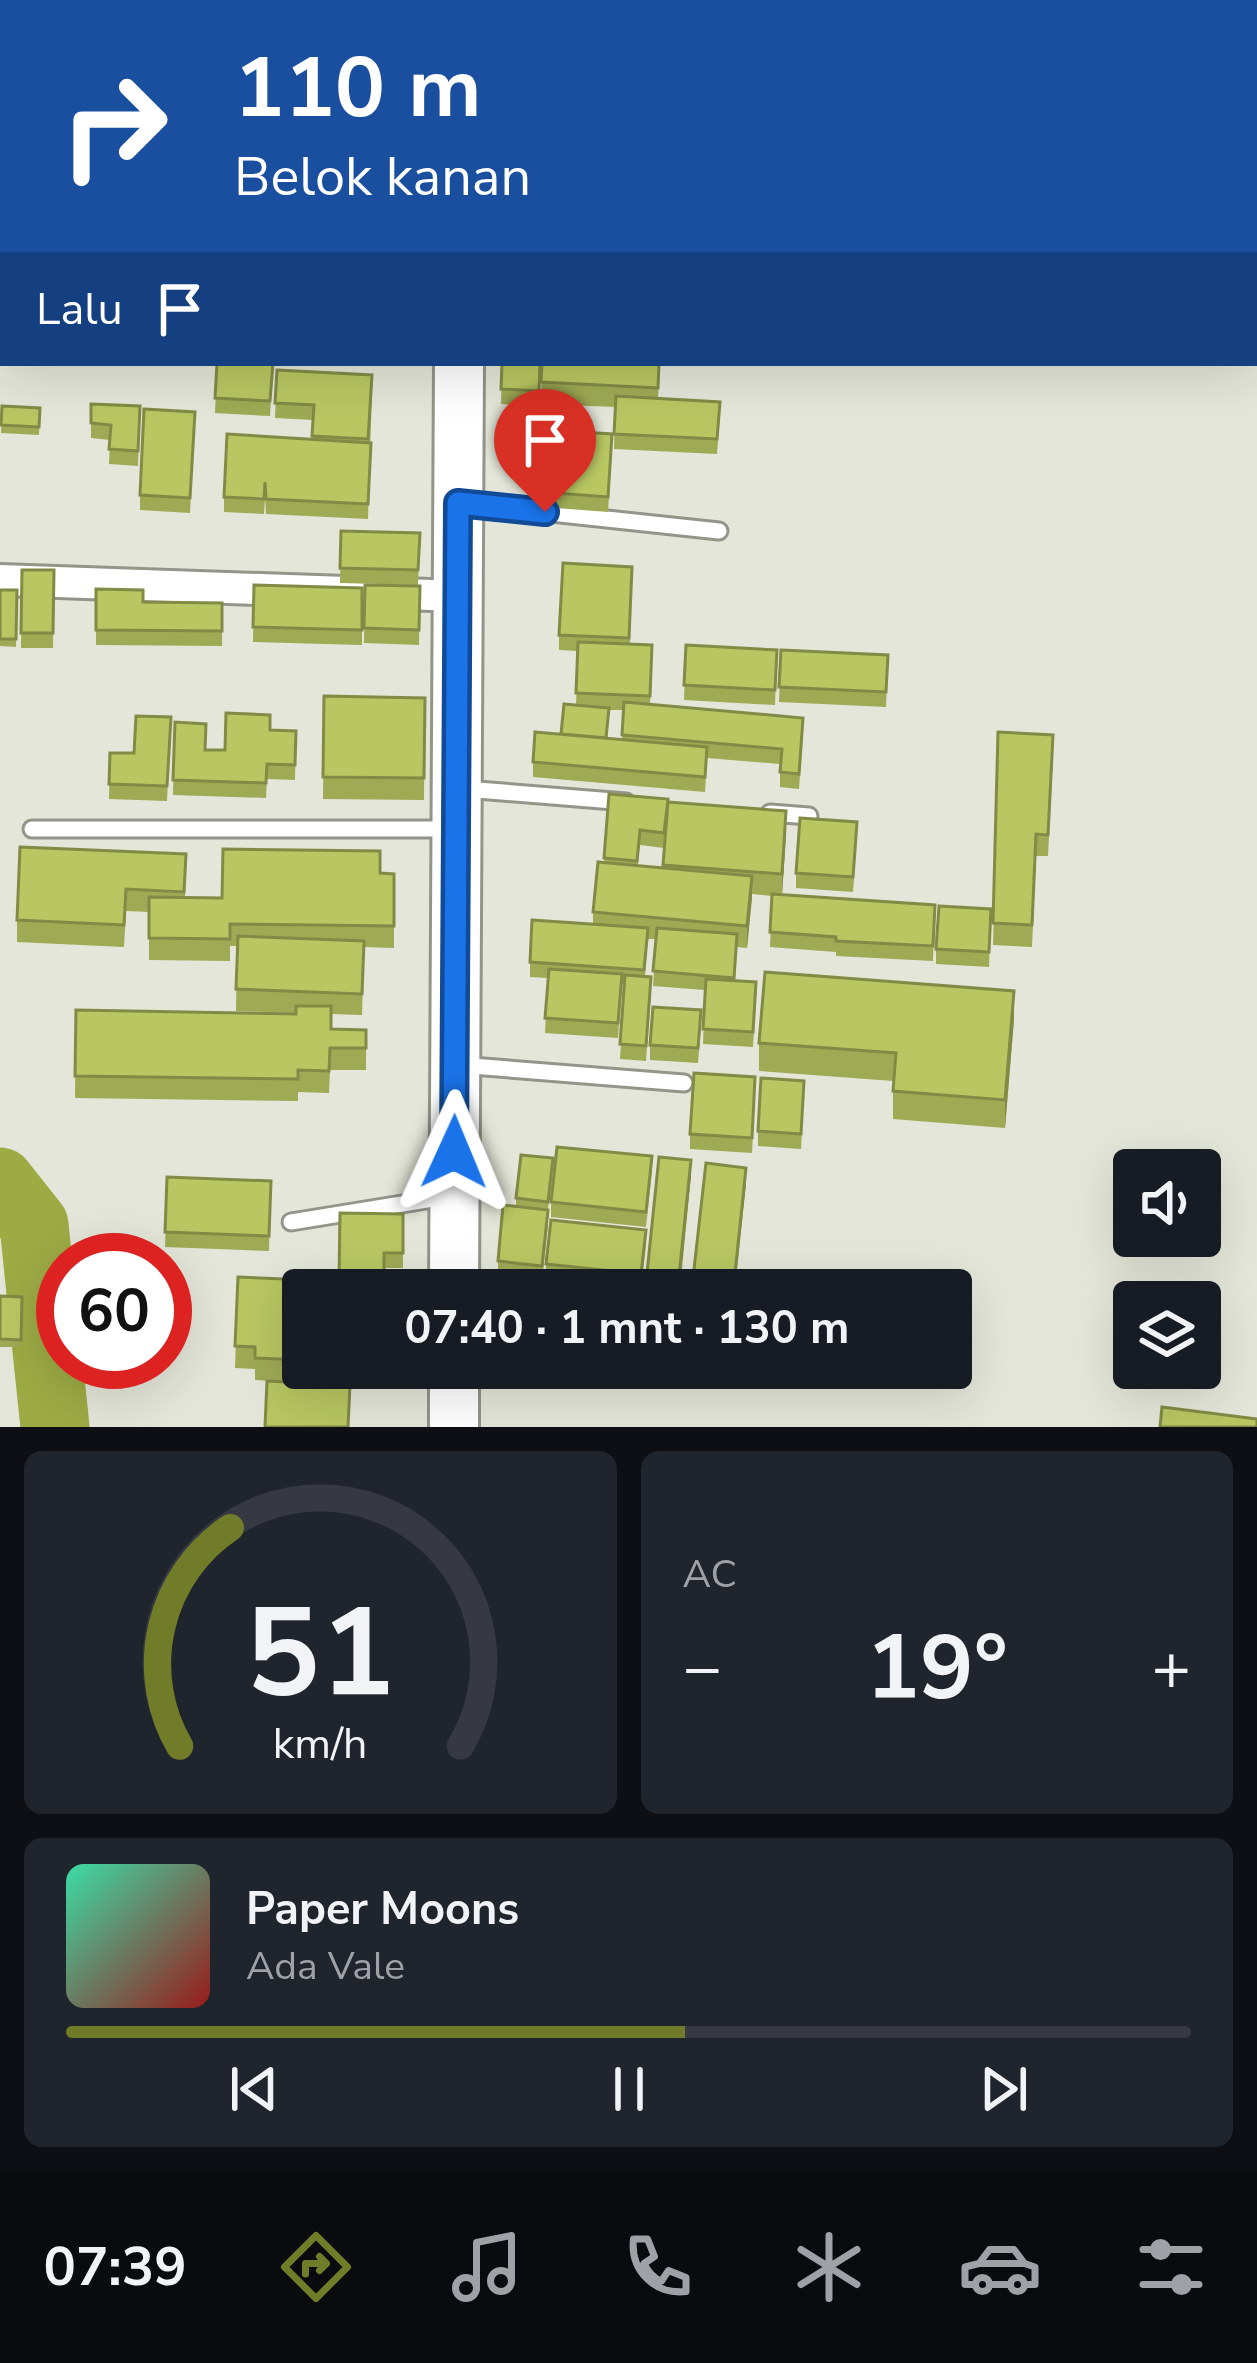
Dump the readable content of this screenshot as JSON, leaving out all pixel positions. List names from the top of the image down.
{
  "page": {
    "turn": ["110 m", "Belok kanan"],
    "then": "Lalu",
    "limit": "60",
    "trip": "07:40 · 1 mnt · 130 m",
    "tile": "AC",
    "heat": ["−", "19°", "+"],
    "song": ["Paper Moons", "Ada Vale"],
    "tabs": "07:39",
    "gauge": ["51", "km/h"]
  }
}
